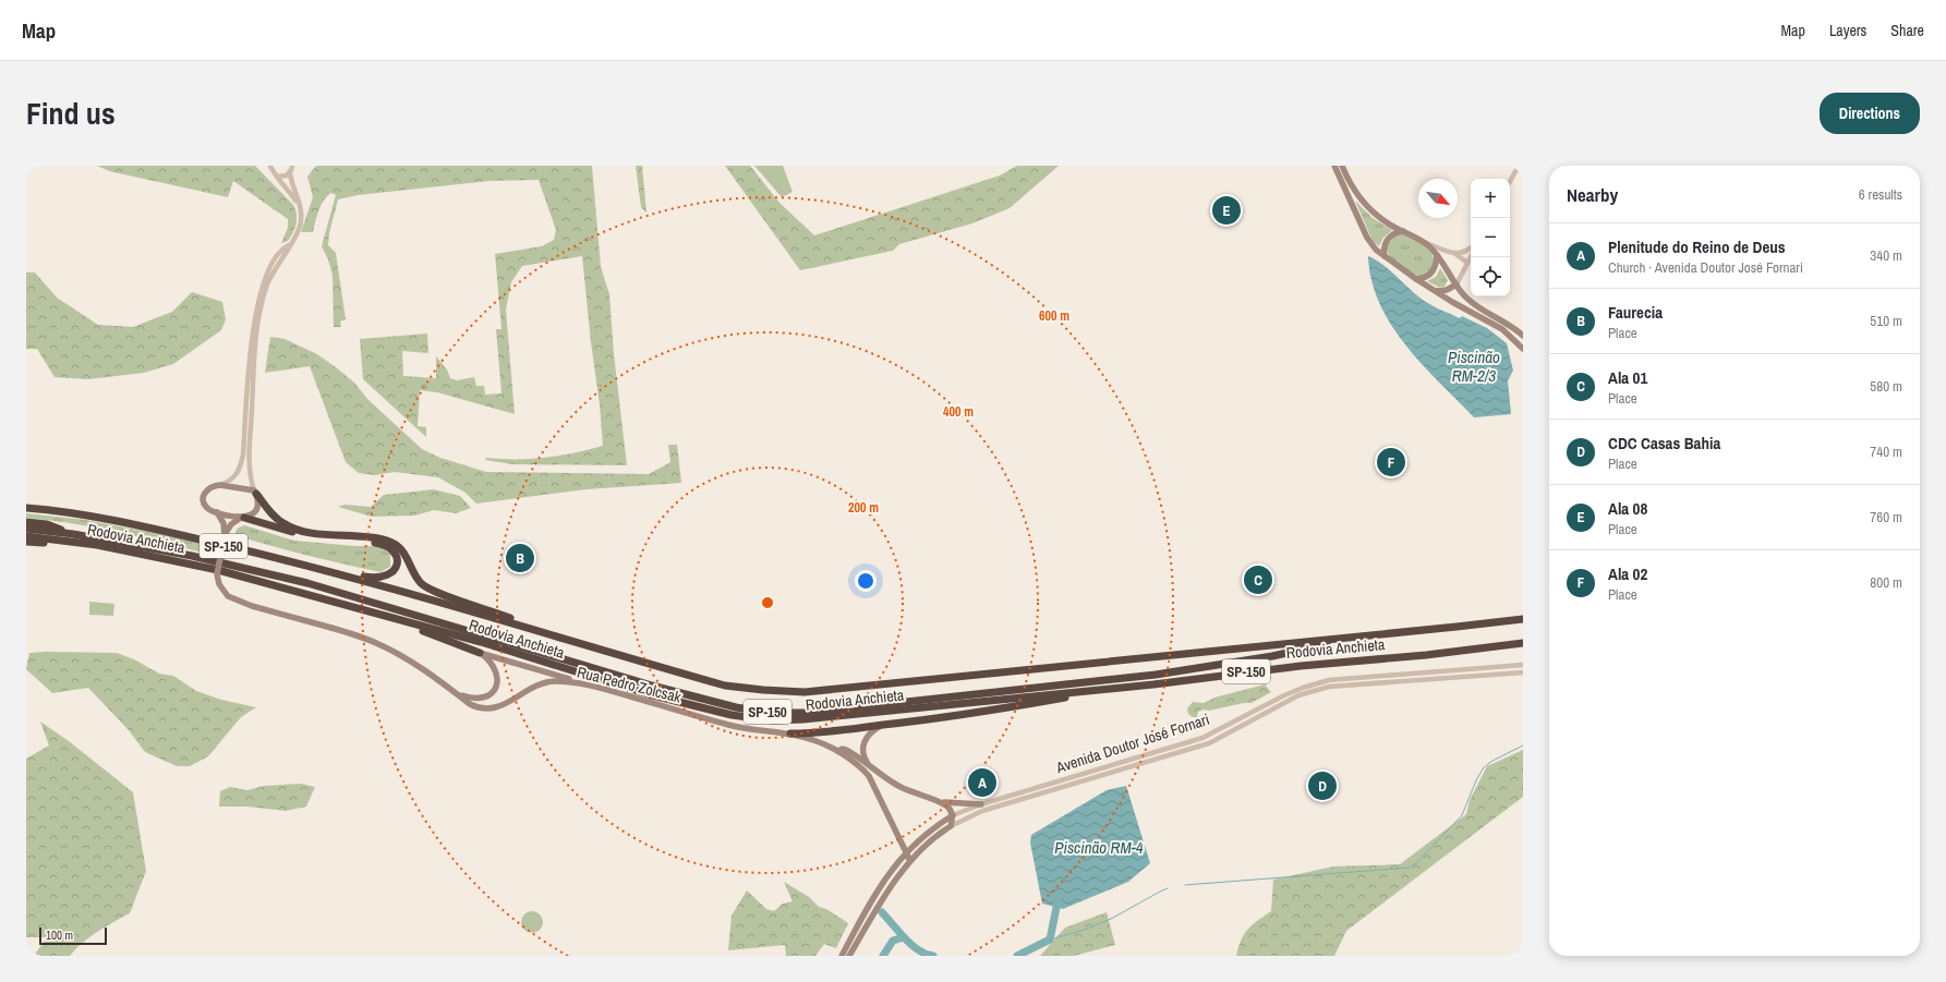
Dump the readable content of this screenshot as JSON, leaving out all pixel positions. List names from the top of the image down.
{
  "streets": {
    "highway": ["Rodovia Anchieta", "SP-150"],
    "main road": ["Rua Pedro Zolcsak", "Avenida Doutor José Fornari"]
  },
  "crossings": [
    ["Rua Pedro Zolcsak", "Avenida Doutor José Fornari"]
  ],
  "water": ["Piscinão RM-2/3", "Piscinão RM-4"],
  "scale_bar": "100 m",
  "north": "bottom right",
  "page": {
    "header": "Map",
    "nav": ["Map", "Layers", "Share"],
    "title": "Find us",
    "buttons": "Directions",
    "heading": ["Nearby", "6 results"],
    "map_buttons": ["+", "−"],
    "pins": [
      "E",
      "F",
      "B",
      "C",
      "A",
      "D"
    ],
    "list": [
      {
        "mark": "A",
        "name": "Plenitude do Reino de Deus",
        "note": "Church · Avenida Doutor José Fornari",
        "value": "340 m"
      },
      {
        "mark": "B",
        "name": "Faurecia",
        "note": "Place",
        "value": "510 m"
      },
      {
        "mark": "C",
        "name": "Ala 01",
        "note": "Place",
        "value": "580 m"
      },
      {
        "mark": "D",
        "name": "CDC Casas Bahia",
        "note": "Place",
        "value": "740 m"
      },
      {
        "mark": "E",
        "name": "Ala 08",
        "note": "Place",
        "value": "760 m"
      },
      {
        "mark": "F",
        "name": "Ala 02",
        "note": "Place",
        "value": "800 m"
      }
    ],
    "scale": "100 m"
  },
  "rings": ["600 m", "400 m", "200 m"]
}
